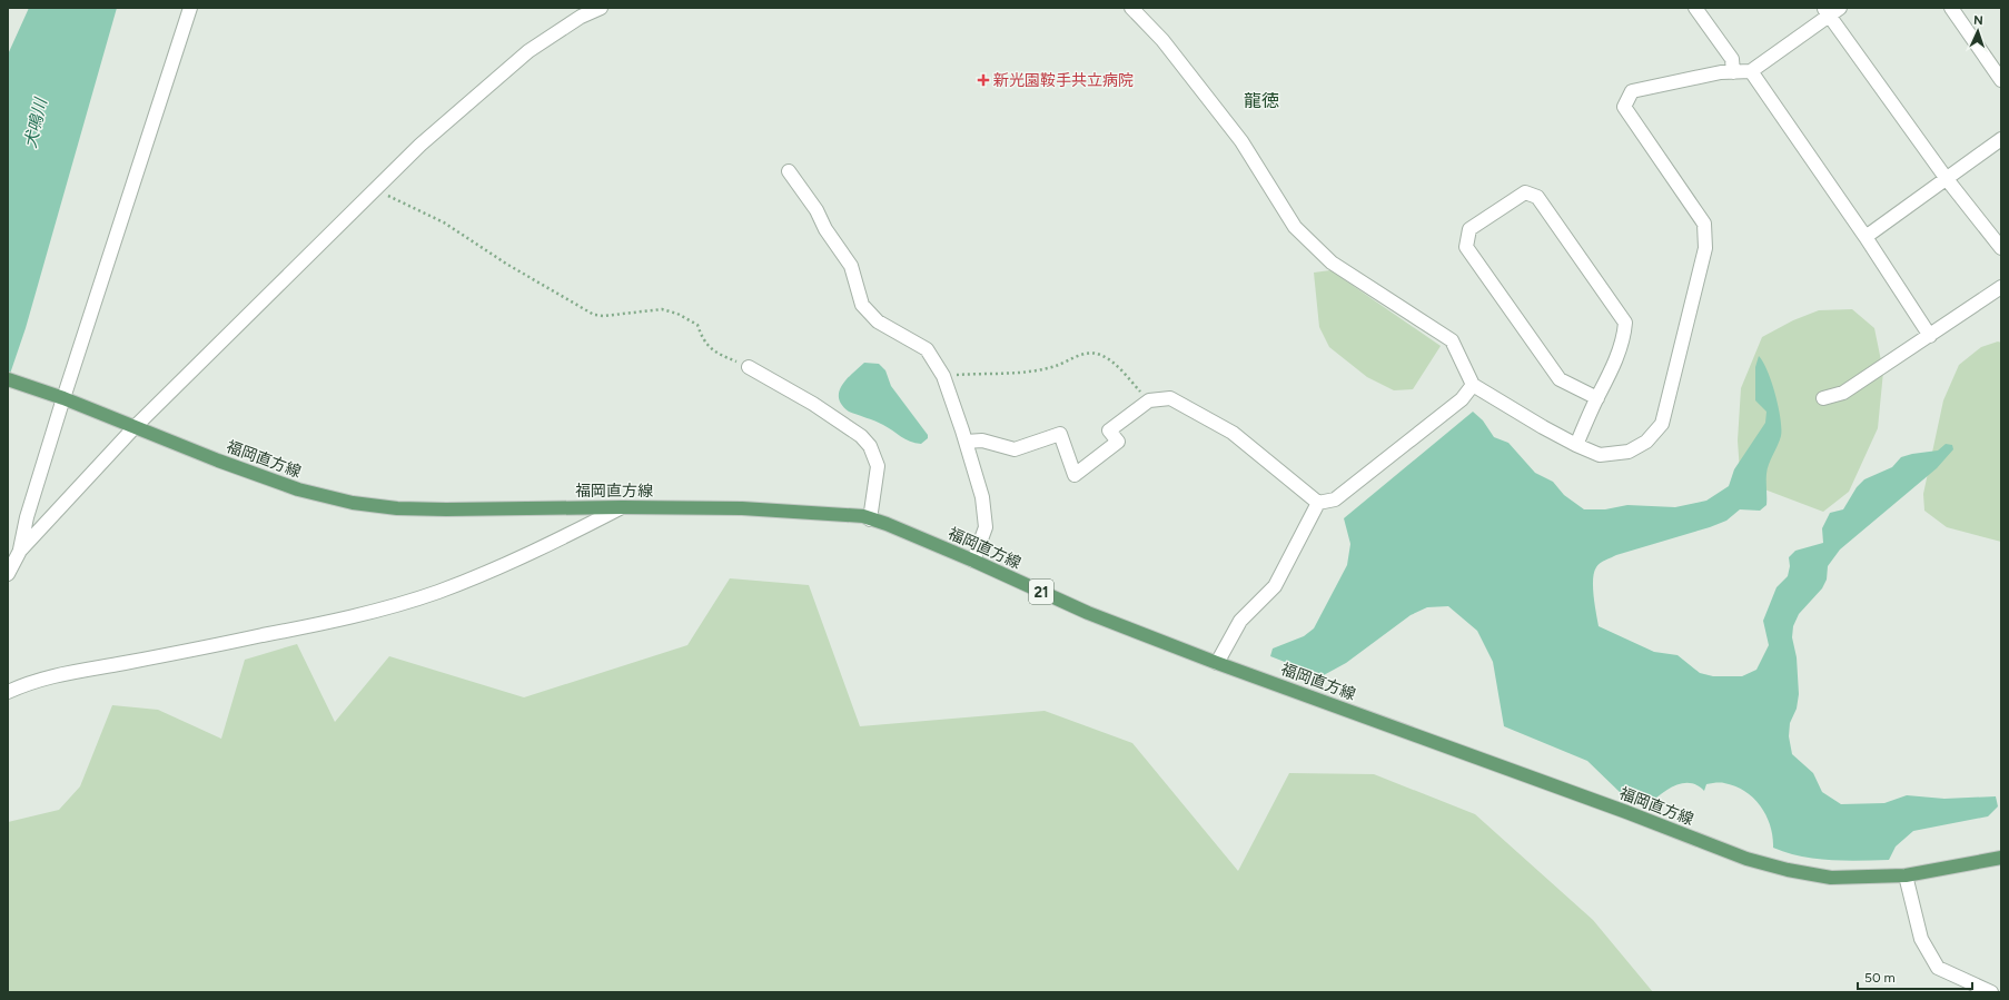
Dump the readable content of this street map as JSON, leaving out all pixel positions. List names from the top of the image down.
{
  "streets": {
    "main road": ["福岡直方線", "21"]
  },
  "districts": ["龍徳"],
  "water": ["犬鳴川"],
  "places": {
    "health": ["新光園鞍手共立病院"]
  },
  "scale_bar": "50 m",
  "north": "top"
}
